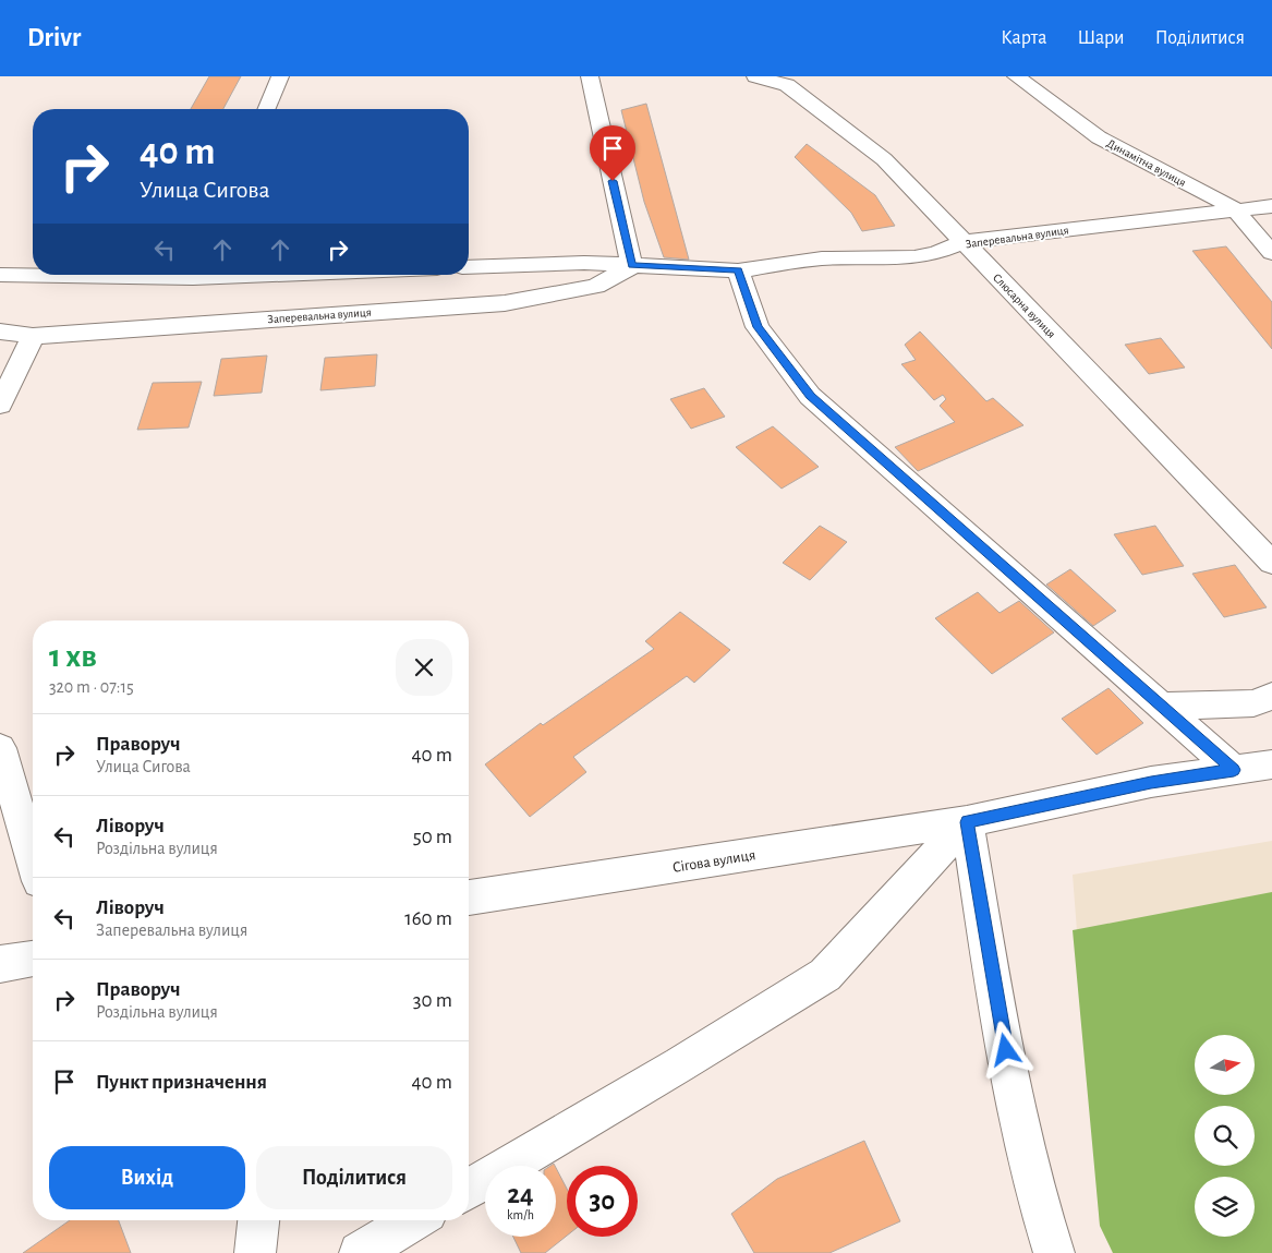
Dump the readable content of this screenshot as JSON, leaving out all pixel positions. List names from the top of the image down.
{
  "streets": {
    "street": [
      "Динамітна вулиця",
      "Заперевальна вулиця",
      "Слюсарна вулиця",
      "Сігова вулиця"
    ]
  },
  "crossings": [
    ["Динамітна вулиця", "Заперевальна вулиця"],
    ["Заперевальна вулиця", "Слюсарна вулиця"]
  ],
  "north": "right",
  "page": {
    "header": "Drivr",
    "nav": ["Карта", "Шари", "Поділитися"],
    "turn": ["40 m", "Улица Сигова"],
    "heading": ["1 хв", "320 m · 07:15"],
    "list": [
      {
        "name": "Праворуч",
        "note": "Улица Сигова",
        "value": "40 m"
      },
      {
        "name": "Ліворуч",
        "note": "Роздільна вулиця",
        "value": "50 m"
      },
      {
        "name": "Ліворуч",
        "note": "Заперевальна вулиця",
        "value": "160 m"
      },
      {
        "name": "Праворуч",
        "note": "Роздільна вулиця",
        "value": "30 m"
      },
      {
        "name": "Пункт призначення",
        "value": "40 m"
      }
    ],
    "buttons": ["Вихід", "Поділитися"],
    "speed": "24 km/h",
    "limit": "30"
  }
}
